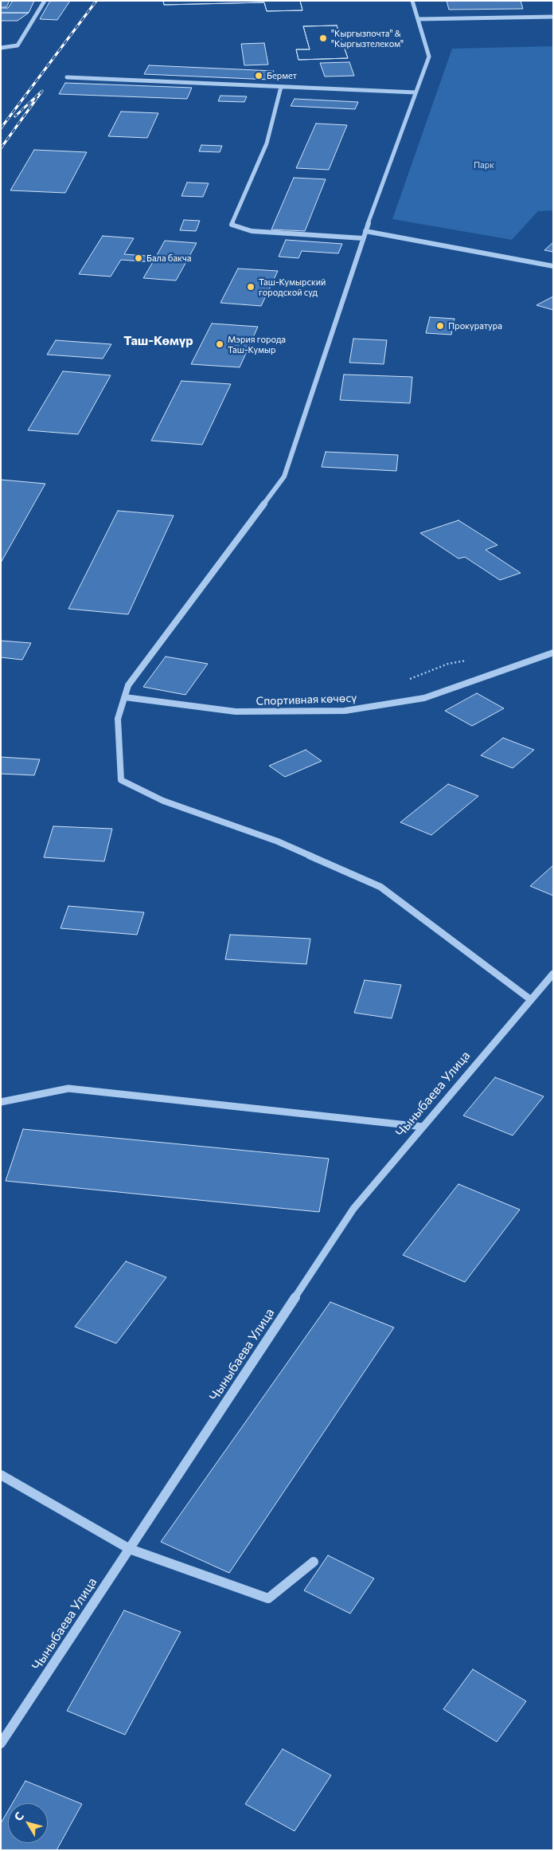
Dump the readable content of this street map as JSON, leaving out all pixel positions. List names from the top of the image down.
{
  "streets": {
    "street": ["Спортивная көчөсү", "Чыныбаева Улица"]
  },
  "districts": ["Таш-Көмүр"],
  "parks": ["Парк"],
  "places": [
    "\"Кыргызпочта\" & \"Кыргызтелеком\"",
    "Бермет",
    "Бала бакча",
    "Таш-Кумырский городской суд",
    "Прокуратура",
    "Мэрия города Таш-Кумыр"
  ],
  "north": "top left"
}
